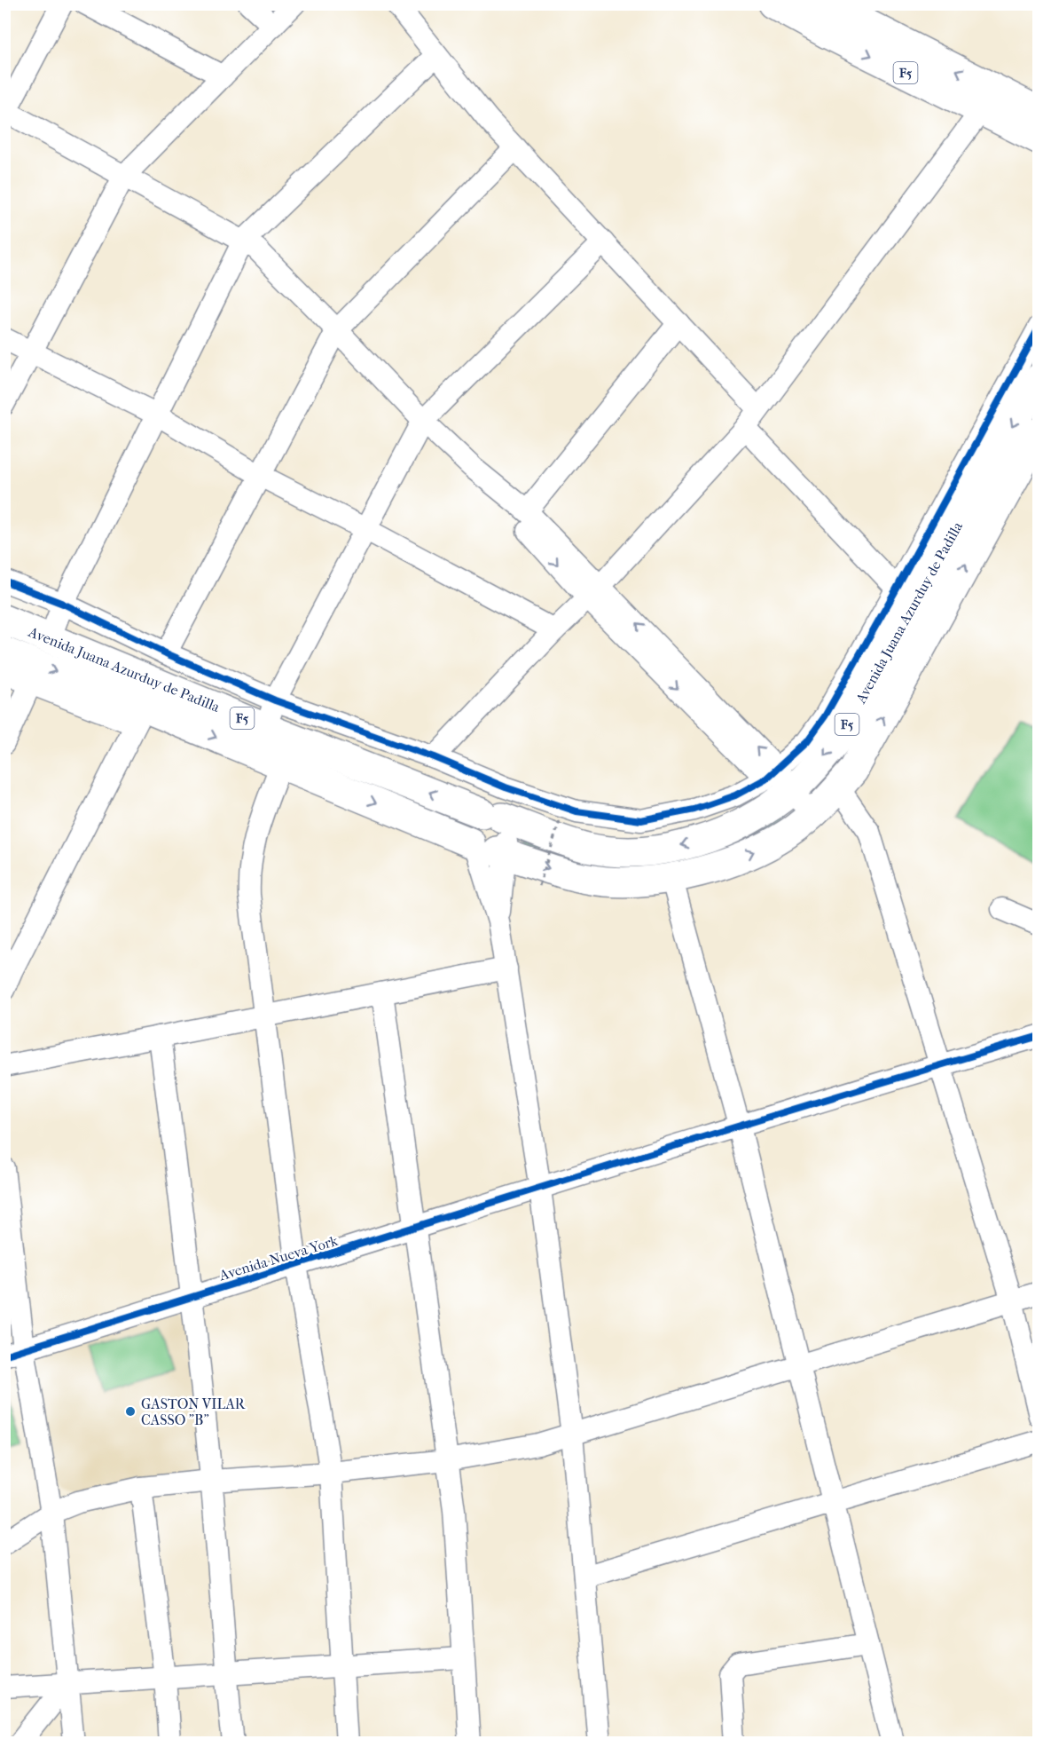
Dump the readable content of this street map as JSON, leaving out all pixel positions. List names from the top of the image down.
{
  "streets": {
    "highway": ["F5", "Avenida Juana Azurduy de Padilla"],
    "street": ["Avenida Nueva York"]
  },
  "places": ["GASTON VILAR CASSO \"B\""]
}
